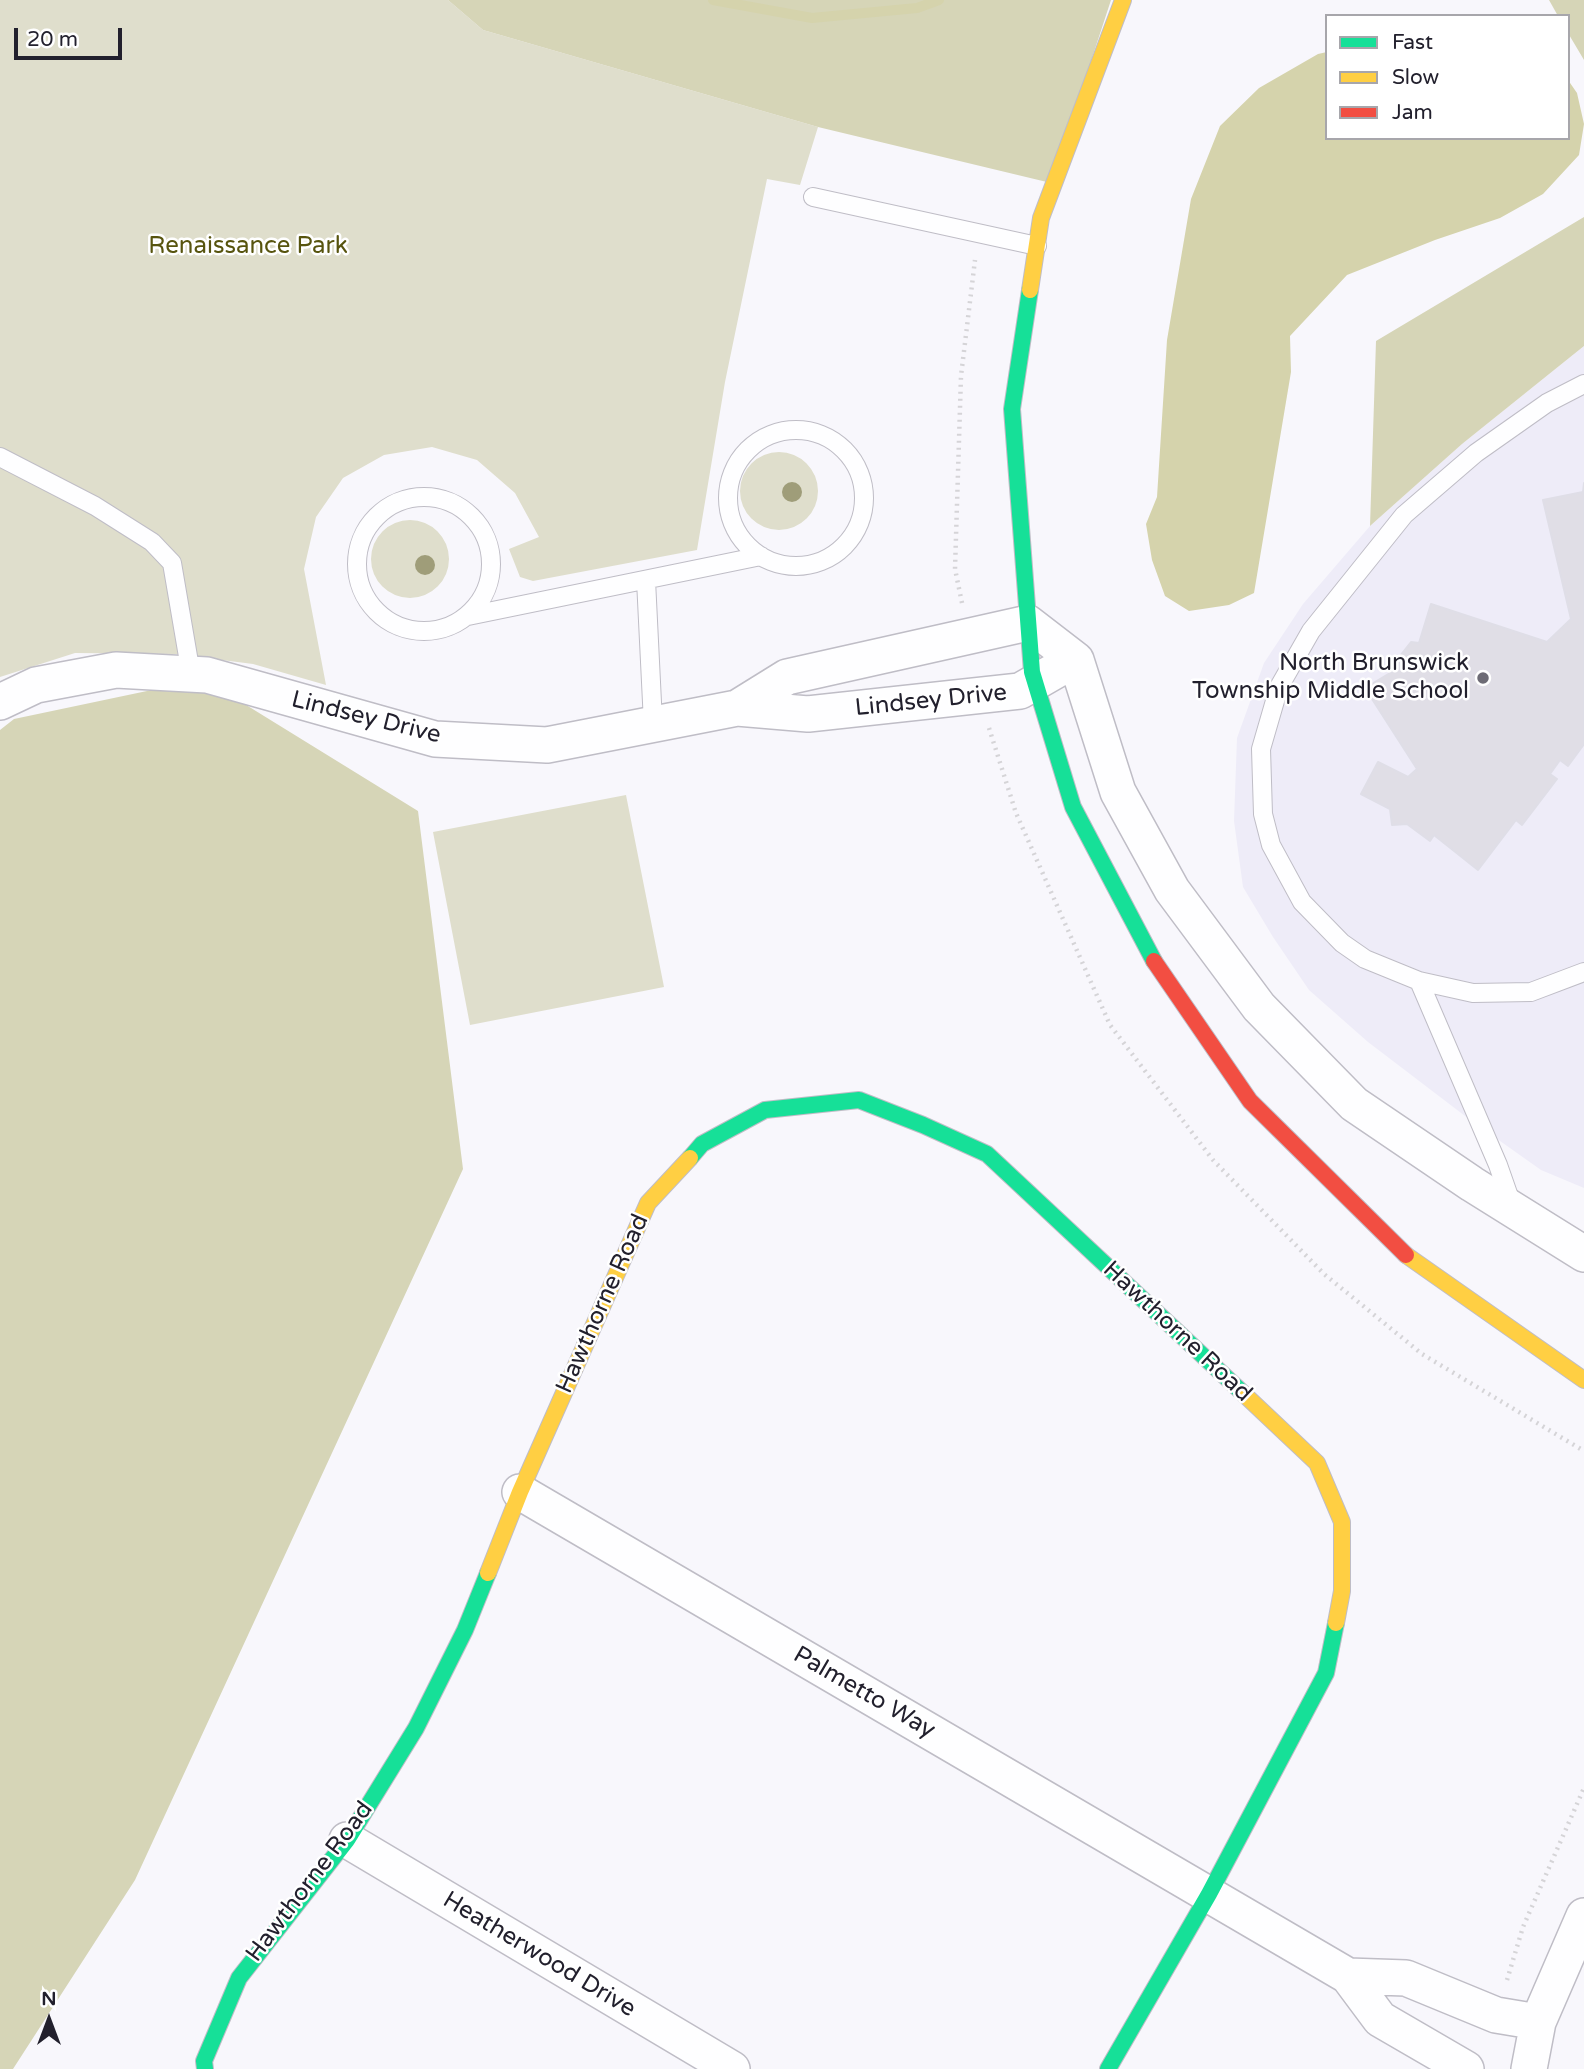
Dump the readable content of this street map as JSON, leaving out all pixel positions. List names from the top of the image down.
{
  "streets": {
    "street": [
      "Lindsey Drive",
      "Hawthorne Road",
      "Palmetto Way",
      "Heatherwood Drive"
    ]
  },
  "crossings": [
    ["Hawthorne Road", "Palmetto Way"],
    ["Hawthorne Road", "Heatherwood Drive"]
  ],
  "parks": ["Renaissance Park"],
  "places": ["North Brunswick Township Middle School"],
  "legend": ["Fast", "Slow", "Jam"],
  "scale_bar": "20 m",
  "north": "top"
}
